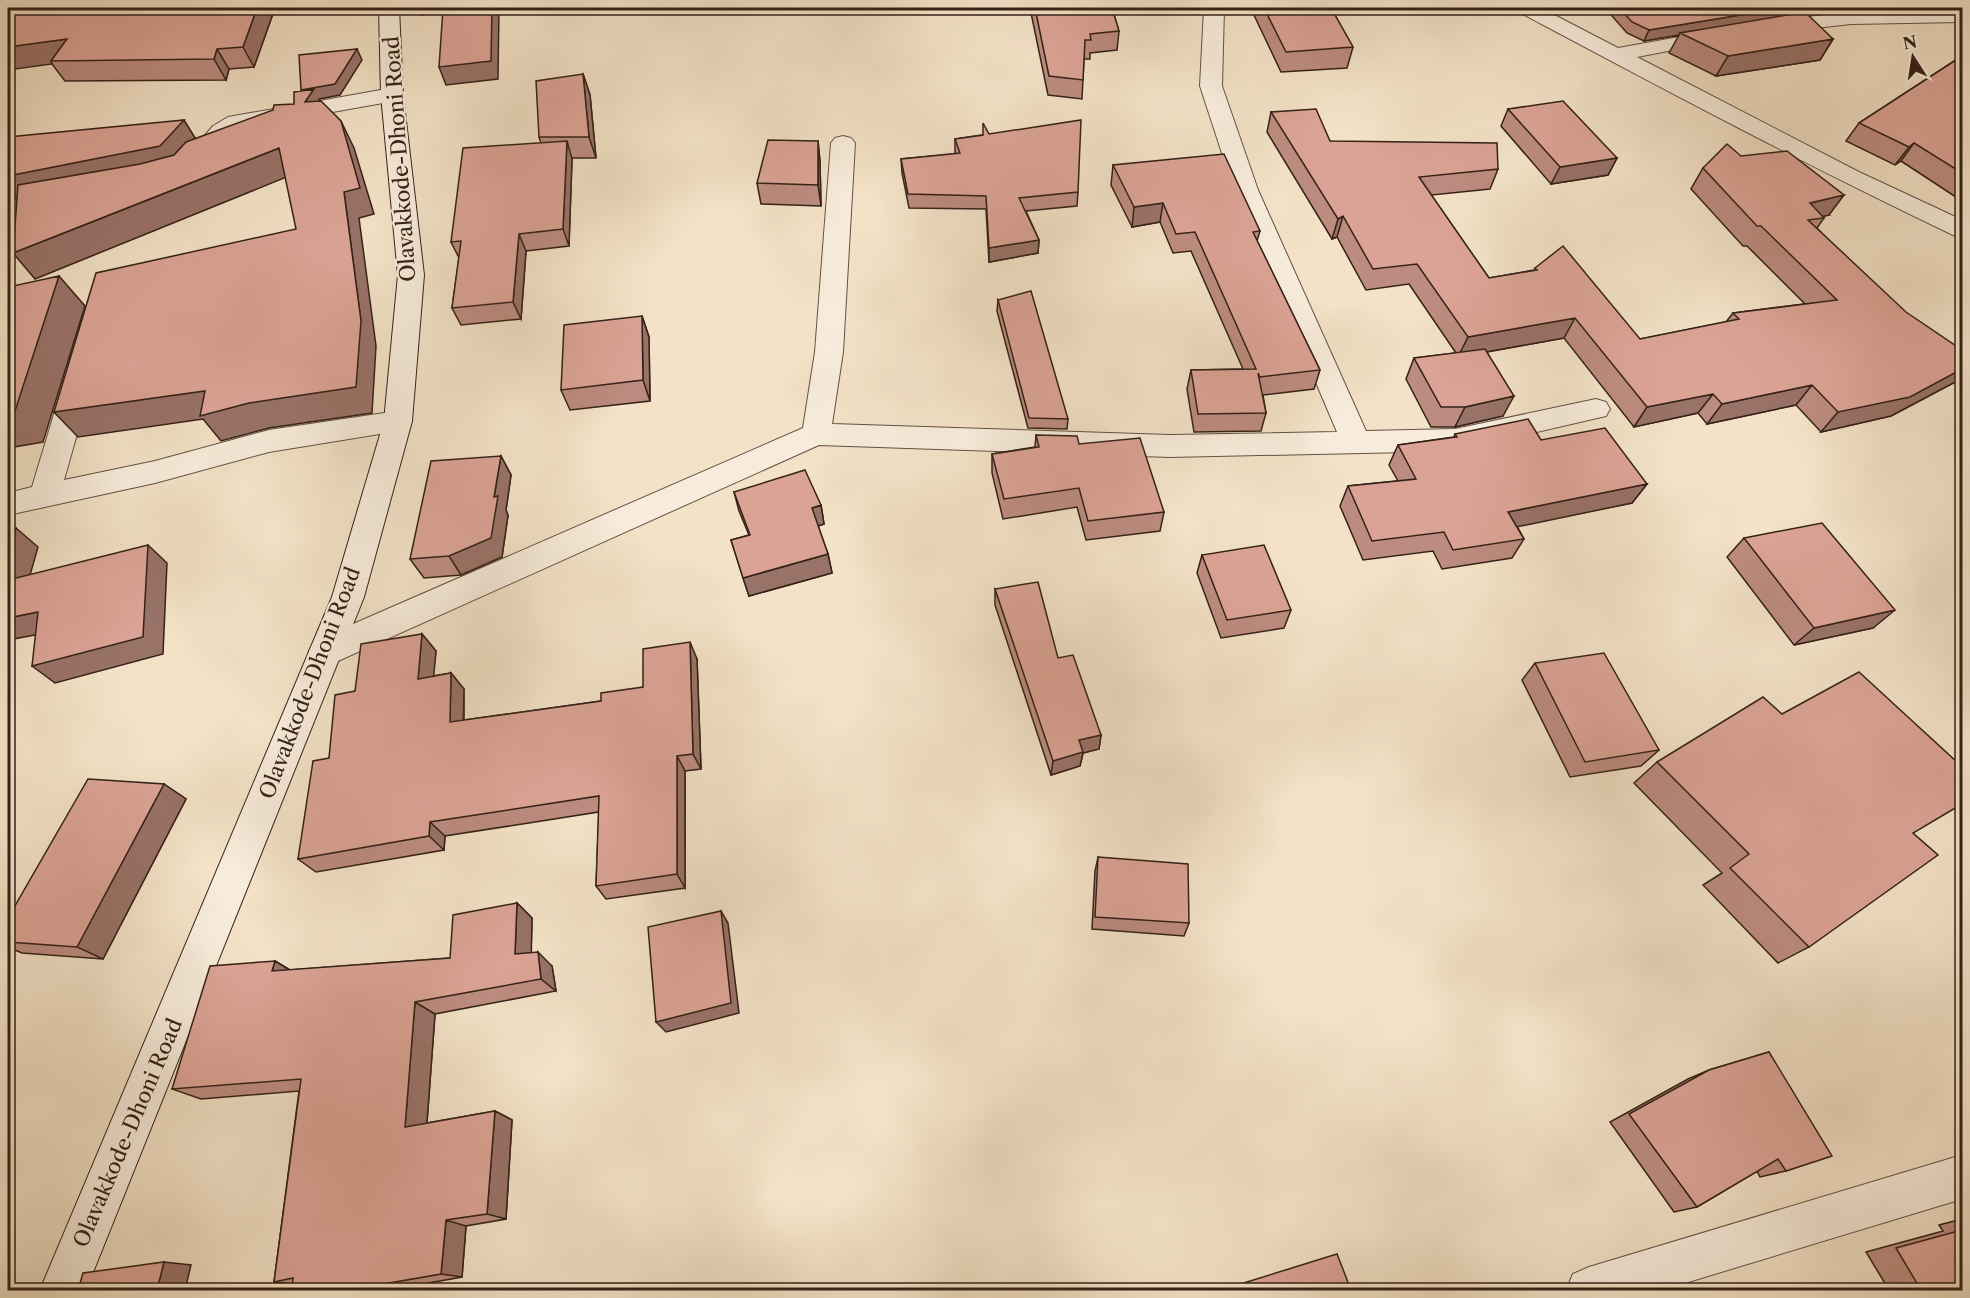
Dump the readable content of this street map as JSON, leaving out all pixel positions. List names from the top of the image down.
{
  "streets": {
    "street": ["Olavakkode-Dhoni Road"]
  },
  "north": "top"
}
